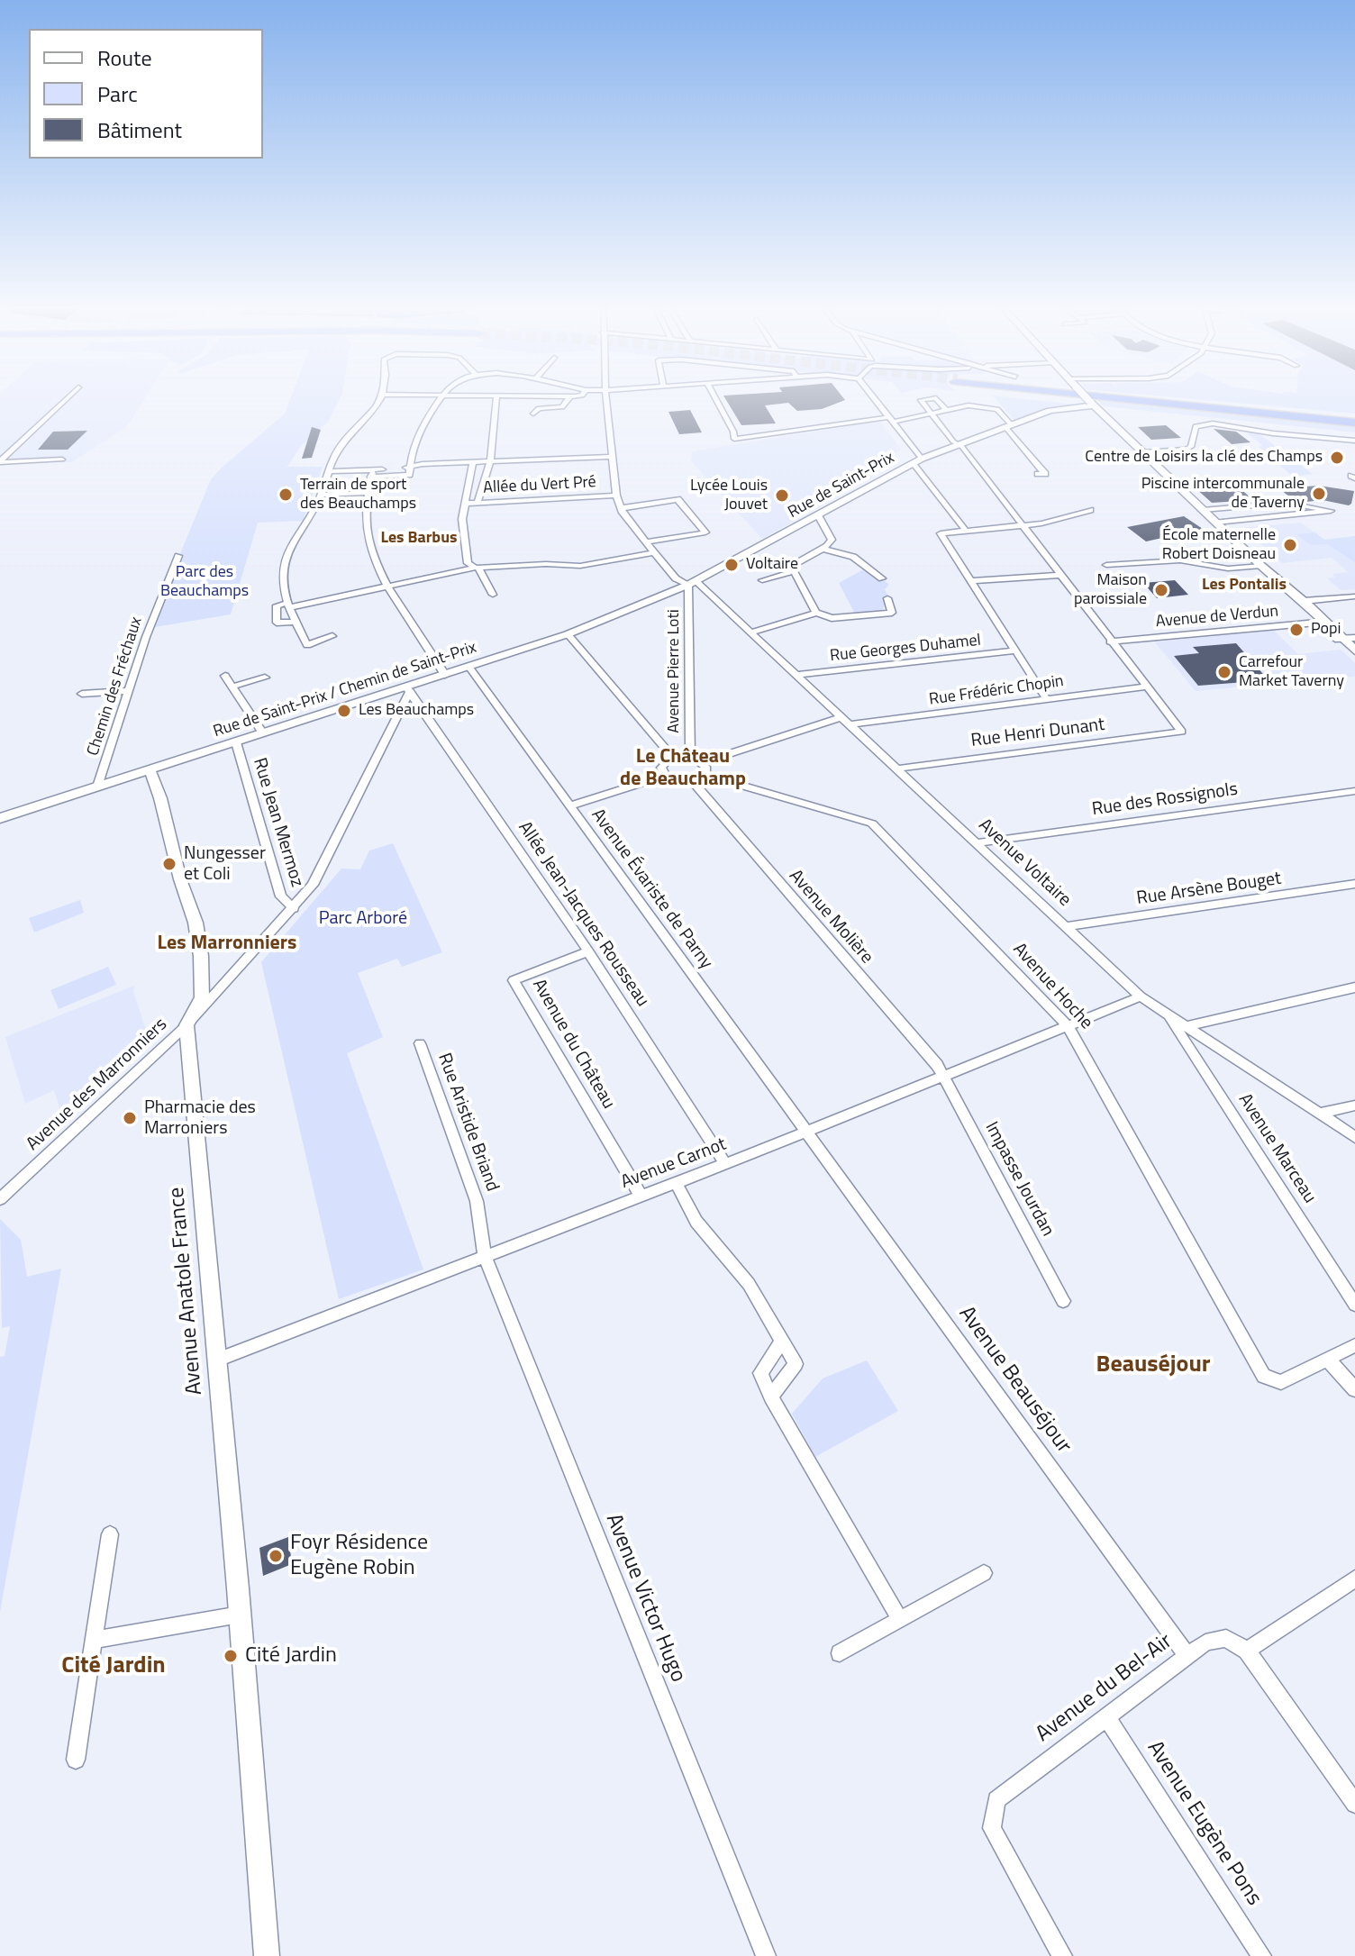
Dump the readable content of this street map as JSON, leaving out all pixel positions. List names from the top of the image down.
{
  "streets": {
    "street": [
      "Allée du Vert Pré",
      "Rue de Saint-Prix",
      "Avenue de Verdun",
      "Rue Georges Duhamel",
      "Avenue Pierre Loti",
      "Chemin des Fréchaux",
      "Rue de Saint-Prix / Chemin de Saint-Prix",
      "Rue Frédéric Chopin",
      "Rue Henri Dunant",
      "Rue des Rossignols",
      "Rue Jean Mermoz",
      "Avenue Voltaire",
      "Avenue Évariste de Parny",
      "Rue Arsène Bouget",
      "Allée Jean-Jacques Rousseau",
      "Avenue Molière",
      "Avenue Hoche",
      "Avenue du Château",
      "Avenue des Marronniers",
      "Rue Aristide Briand",
      "Avenue Marceau",
      "Avenue Carnot",
      "Impasse Jourdan",
      "Avenue Anatole France",
      "Avenue Beauséjour",
      "Avenue Victor Hugo",
      "Avenue du Bel-Air",
      "Avenue Eugène Pons"
    ]
  },
  "crossings": [
    ["Allée du Vert Pré", "Avenue Voltaire"],
    ["Rue de Saint-Prix", "Avenue Pierre Loti"],
    ["Rue de Saint-Prix", "Rue de Saint-Prix / Chemin de Saint-Prix"],
    ["Rue de Saint-Prix", "Avenue Voltaire"],
    ["Rue Georges Duhamel", "Avenue Voltaire"],
    ["Avenue Pierre Loti", "Rue de Saint-Prix / Chemin de Saint-Prix"],
    ["Avenue Pierre Loti", "Avenue Voltaire"],
    ["Avenue Pierre Loti", "Avenue Molière"],
    ["Avenue Pierre Loti", "Avenue Hoche"],
    ["Chemin des Fréchaux", "Rue de Saint-Prix / Chemin de Saint-Prix"],
    ["Rue de Saint-Prix / Chemin de Saint-Prix", "Rue Jean Mermoz"],
    ["Rue de Saint-Prix / Chemin de Saint-Prix", "Avenue Voltaire"],
    ["Rue de Saint-Prix / Chemin de Saint-Prix", "Avenue Évariste de Parny"],
    ["Rue de Saint-Prix / Chemin de Saint-Prix", "Allée Jean-Jacques Rousseau"],
    ["Rue Frédéric Chopin", "Rue Henri Dunant"],
    ["Rue Frédéric Chopin", "Avenue Voltaire"],
    ["Rue Henri Dunant", "Avenue Voltaire"],
    ["Rue des Rossignols", "Avenue Voltaire"],
    ["Avenue Voltaire", "Rue Arsène Bouget"],
    ["Avenue Voltaire", "Avenue Marceau"],
    ["Avenue Voltaire", "Avenue Carnot"],
    ["Avenue Évariste de Parny", "Avenue Carnot"],
    ["Avenue Évariste de Parny", "Avenue Beauséjour"],
    ["Allée Jean-Jacques Rousseau", "Avenue du Château"],
    ["Allée Jean-Jacques Rousseau", "Avenue Carnot"],
    ["Avenue Molière", "Avenue Hoche"],
    ["Avenue Molière", "Avenue Carnot"],
    ["Avenue Molière", "Impasse Jourdan"],
    ["Avenue Hoche", "Avenue Carnot"],
    ["Avenue du Château", "Avenue Carnot"],
    ["Avenue des Marronniers", "Avenue Anatole France"],
    ["Rue Aristide Briand", "Avenue Carnot"],
    ["Rue Aristide Briand", "Avenue Victor Hugo"],
    ["Avenue Carnot", "Impasse Jourdan"],
    ["Avenue Carnot", "Avenue Anatole France"],
    ["Avenue Carnot", "Avenue Beauséjour"],
    ["Avenue Carnot", "Avenue Victor Hugo"],
    ["Avenue Beauséjour", "Avenue du Bel-Air"],
    ["Avenue du Bel-Air", "Avenue Eugène Pons"]
  ],
  "districts": [
    "Les Barbus",
    "Les Pontalis",
    "Le Château de Beauchamp",
    "Les Marronniers",
    "Beauséjour",
    "Cité Jardin"
  ],
  "parks": ["Parc des Beauchamps", "Parc Arboré"],
  "places": [
    "Centre de Loisirs la clé des Champs",
    "Piscine intercommunale de Taverny",
    "Terrain de sport des Beauchamps",
    "Lycée Louis Jouvet",
    "École maternelle Robert Doisneau",
    "Voltaire",
    "Maison paroissiale",
    "Popi",
    "Carrefour Market Taverny",
    "Les Beauchamps",
    "Nungesser et Coli",
    "Pharmacie des Marroniers",
    "Foyr Résidence Eugène Robin",
    "Cité Jardin"
  ],
  "legend": ["Route", "Parc", "Bâtiment"]
}
